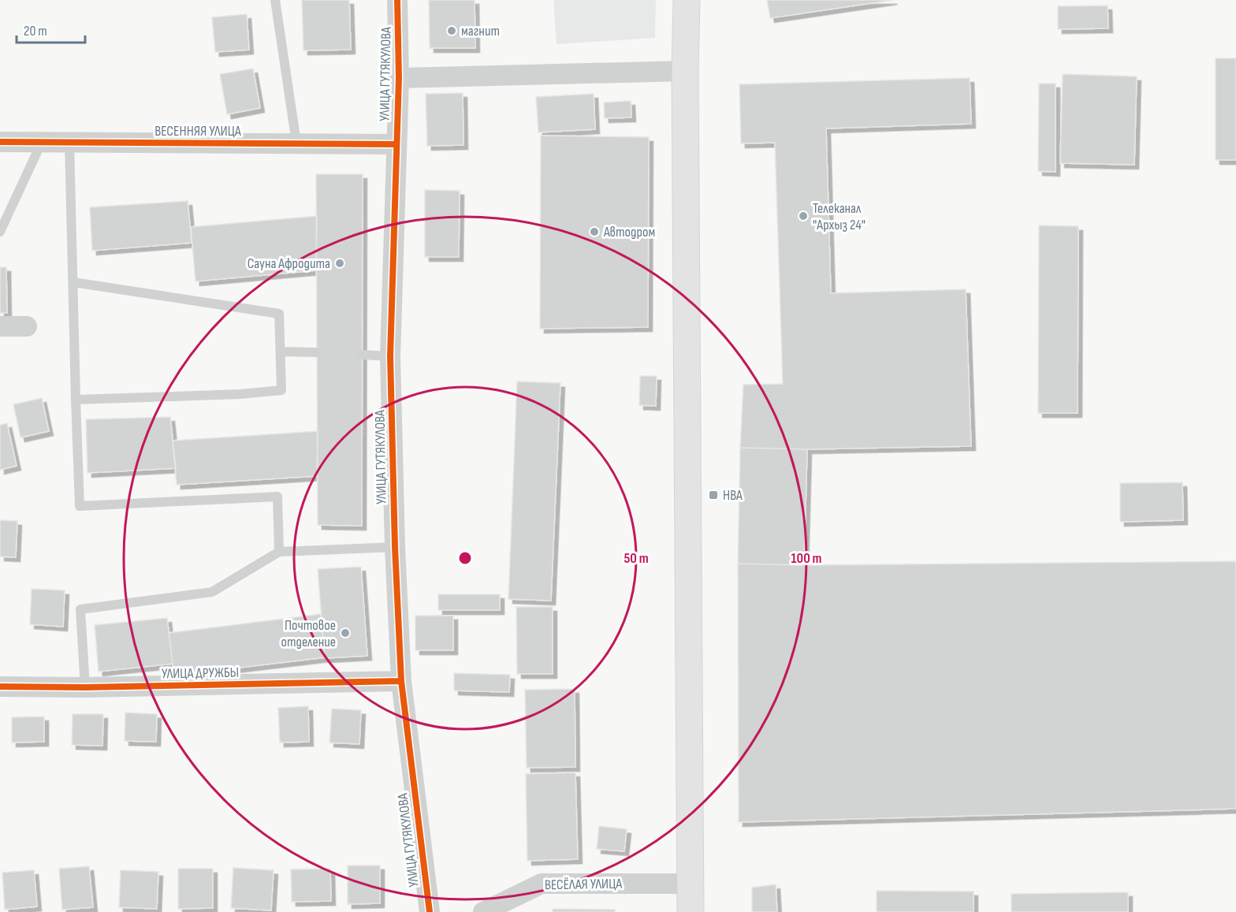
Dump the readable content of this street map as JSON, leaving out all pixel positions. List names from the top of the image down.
{
  "streets": {
    "street": [
      "УЛИЦА ГУТЯКУЛОВА",
      "ВЕСЕННЯЯ УЛИЦА",
      "УЛИЦА ДРУЖБЫ",
      "ВЕСЁЛАЯ УЛИЦА"
    ]
  },
  "crossings": [
    ["УЛИЦА ГУТЯКУЛОВА", "ВЕСЕННЯЯ УЛИЦА"],
    ["УЛИЦА ГУТЯКУЛОВА", "УЛИЦА ДРУЖБЫ"]
  ],
  "places": {
    "other": [
      "магнит",
      "Телеканал \"Архыз 24\"",
      "Автодром",
      "Сауна Афродита",
      "Почтовое отделение"
    ],
    "transit": ["НВА"]
  },
  "scale_bar": "20 m",
  "rings": ["50 m", "100 m"]
}
